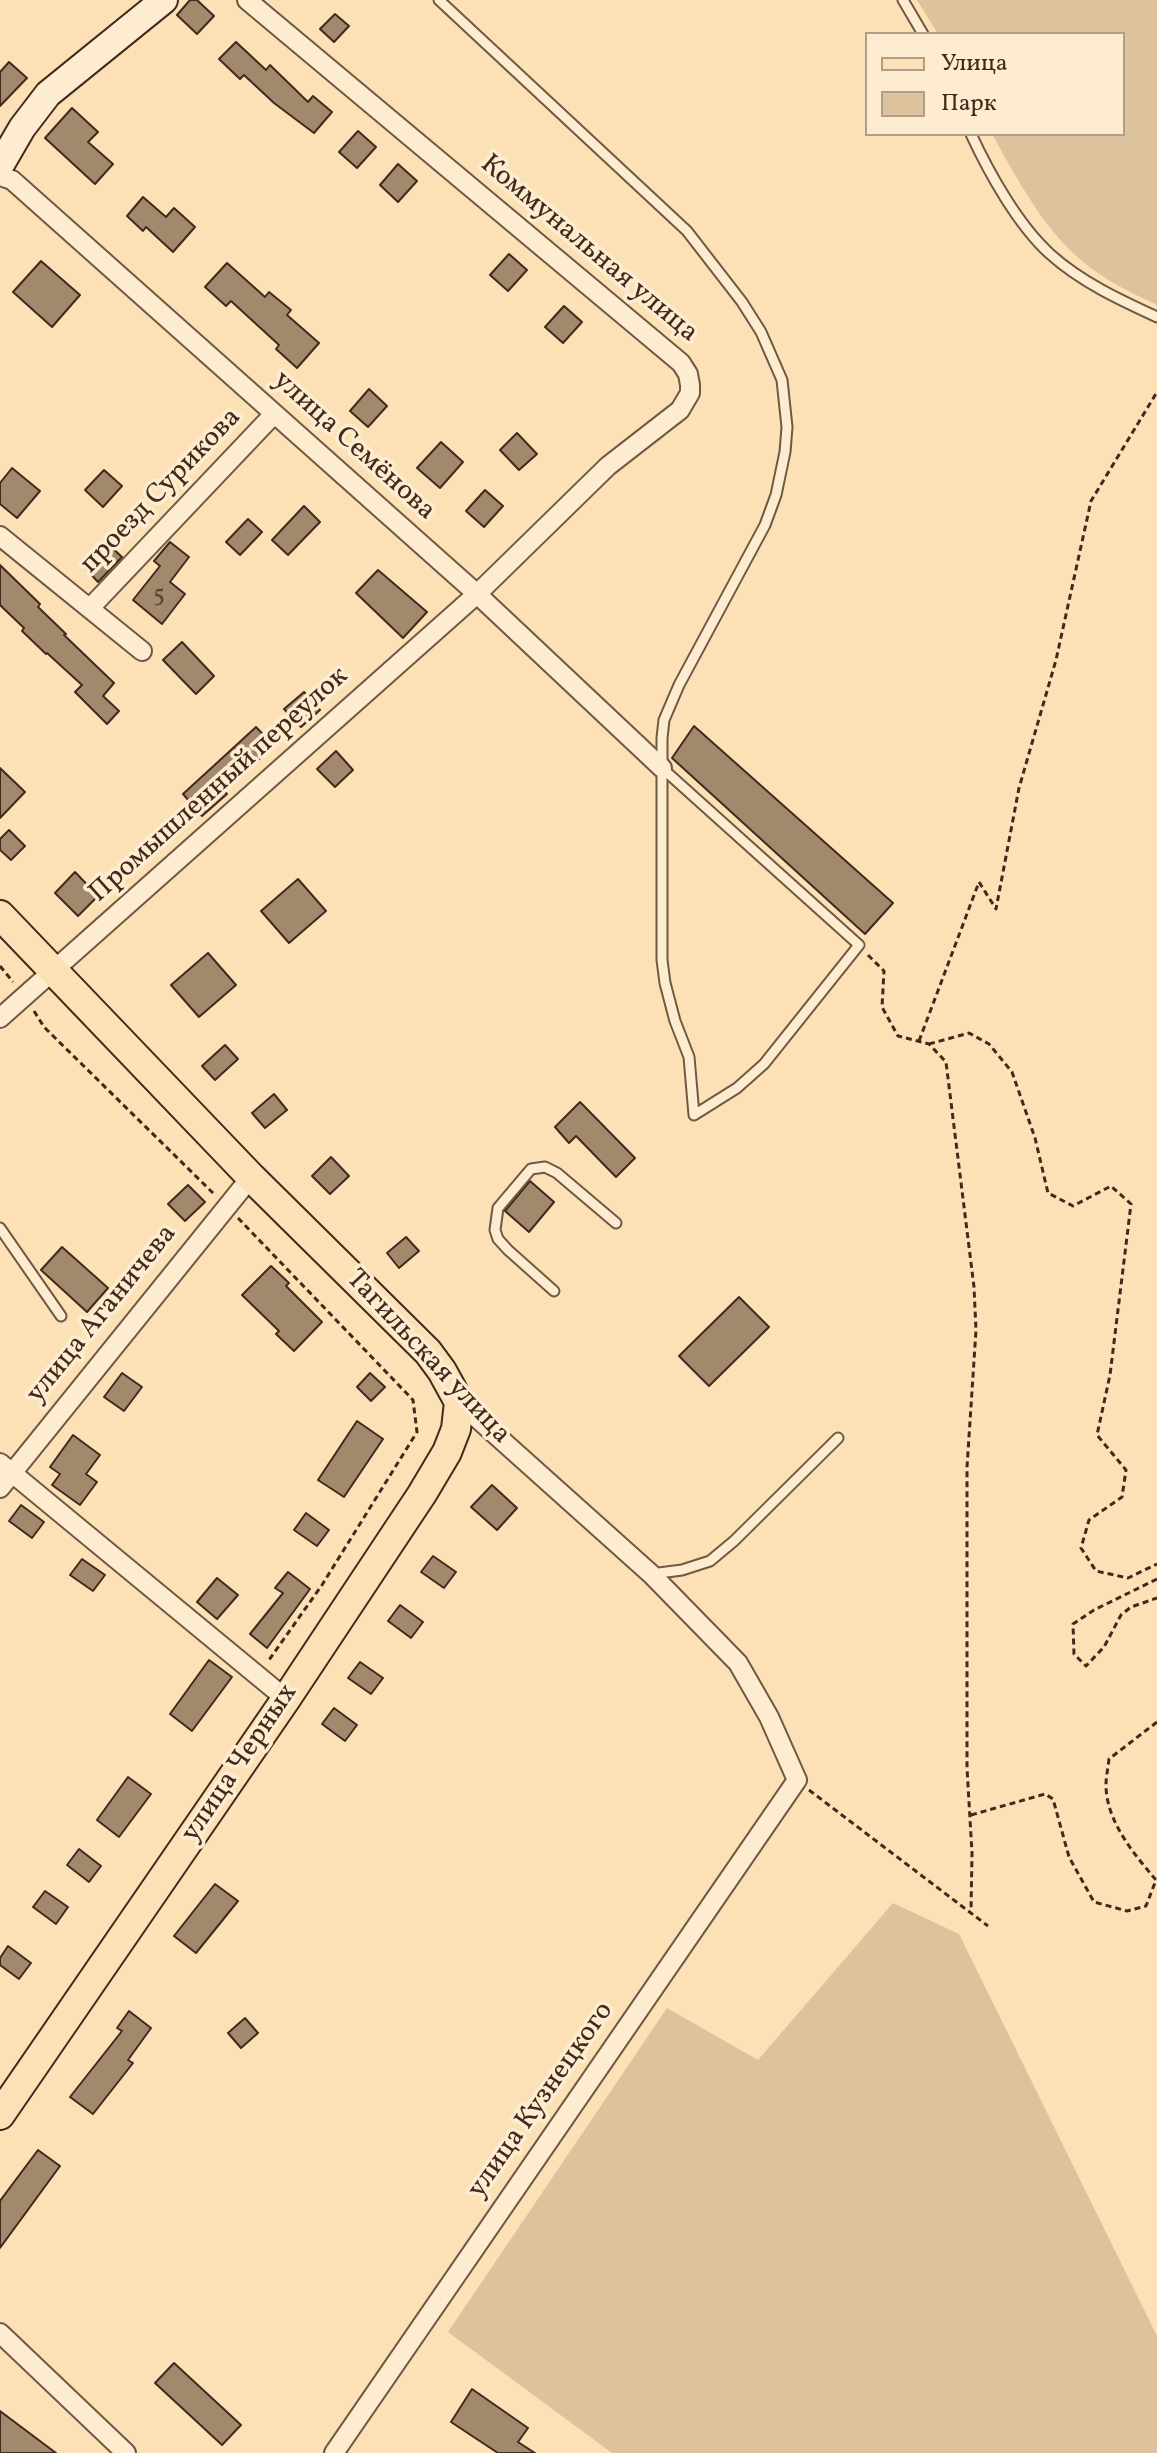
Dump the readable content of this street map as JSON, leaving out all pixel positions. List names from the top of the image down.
{
  "streets": {
    "main road": ["Тагильская улица", "улица Черных"],
    "street": [
      "Коммунальная улица",
      "улица Семёнова",
      "проезд Сурикова",
      "Промышленный переулок",
      "улица Аганичева",
      "улица Кузнецкого"
    ]
  },
  "crossings": [
    ["Коммунальная улица", "улица Семёнова"],
    ["Коммунальная улица", "Промышленный переулок"],
    ["улица Семёнова", "проезд Сурикова"],
    ["улица Семёнова", "Промышленный переулок"],
    ["Промышленный переулок", "Тагильская улица"],
    ["улица Аганичева", "Тагильская улица"],
    ["Тагильская улица", "улица Черных"],
    ["Тагильская улица", "улица Кузнецкого"]
  ],
  "house_numbers": ["5"],
  "legend": ["Улица", "Парк"]
}
